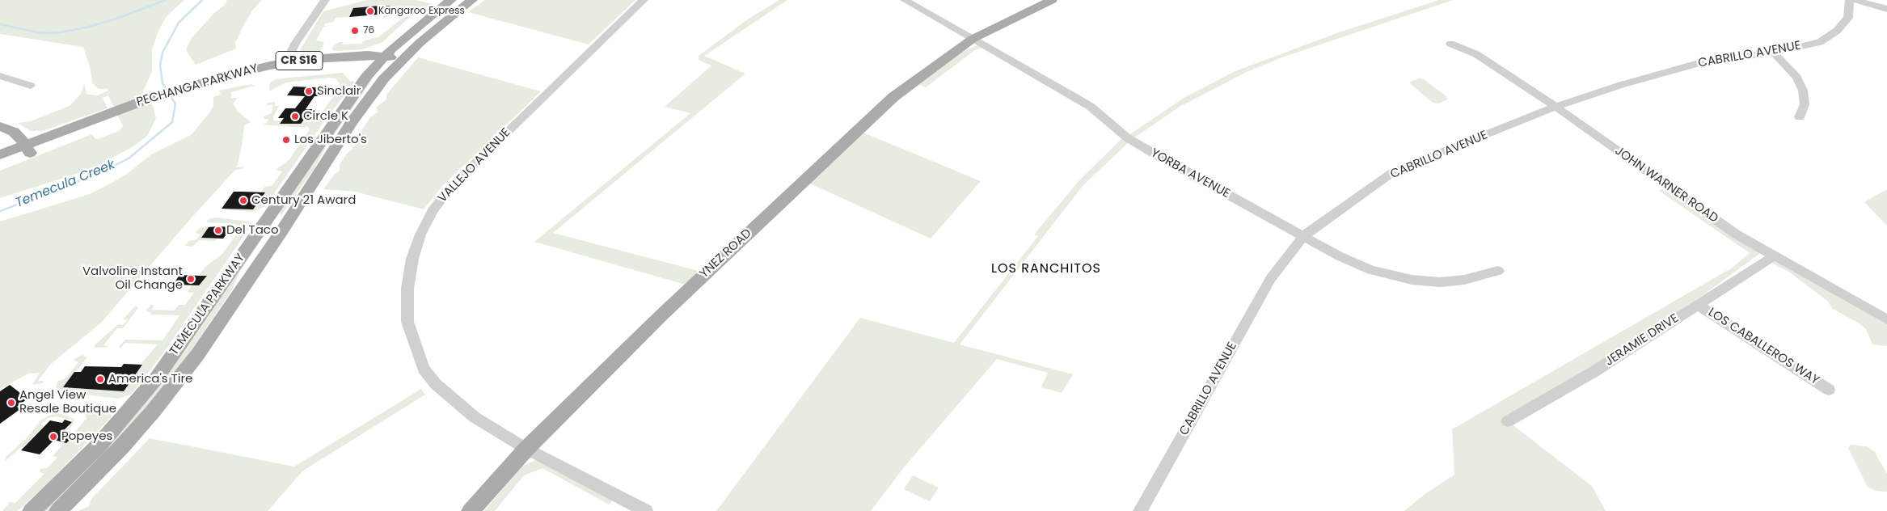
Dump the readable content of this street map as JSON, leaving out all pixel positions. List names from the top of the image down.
{
  "streets": {
    "main road": [
      "CR S16",
      "PECHANGA PARKWAY",
      "YNEZ ROAD",
      "TEMECULA PARKWAY"
    ],
    "street": [
      "CABRILLO AVENUE",
      "VALLEJO AVENUE",
      "YORBA AVENUE",
      "JOHN WARNER ROAD",
      "JERAMIE DRIVE",
      "LOS CABALLEROS WAY"
    ]
  },
  "crossings": [
    ["CABRILLO AVENUE", "YORBA AVENUE"],
    ["CABRILLO AVENUE", "JOHN WARNER ROAD"],
    ["PECHANGA PARKWAY", "TEMECULA PARKWAY"],
    ["VALLEJO AVENUE", "YNEZ ROAD"],
    ["YORBA AVENUE", "YNEZ ROAD"],
    ["JOHN WARNER ROAD", "JERAMIE DRIVE"],
    ["JERAMIE DRIVE", "LOS CABALLEROS WAY"]
  ],
  "districts": ["LOS RANCHITOS"],
  "water": ["Temecula Creek"],
  "places": [
    "Kangaroo Express",
    "76",
    "Sinclair",
    "Circle K",
    "Los Jiberto's",
    "Century 21 Award",
    "Del Taco",
    "Valvoline Instant Oil Change",
    "America's Tire",
    "Angel View Resale Boutique",
    "Popeyes"
  ]
}
